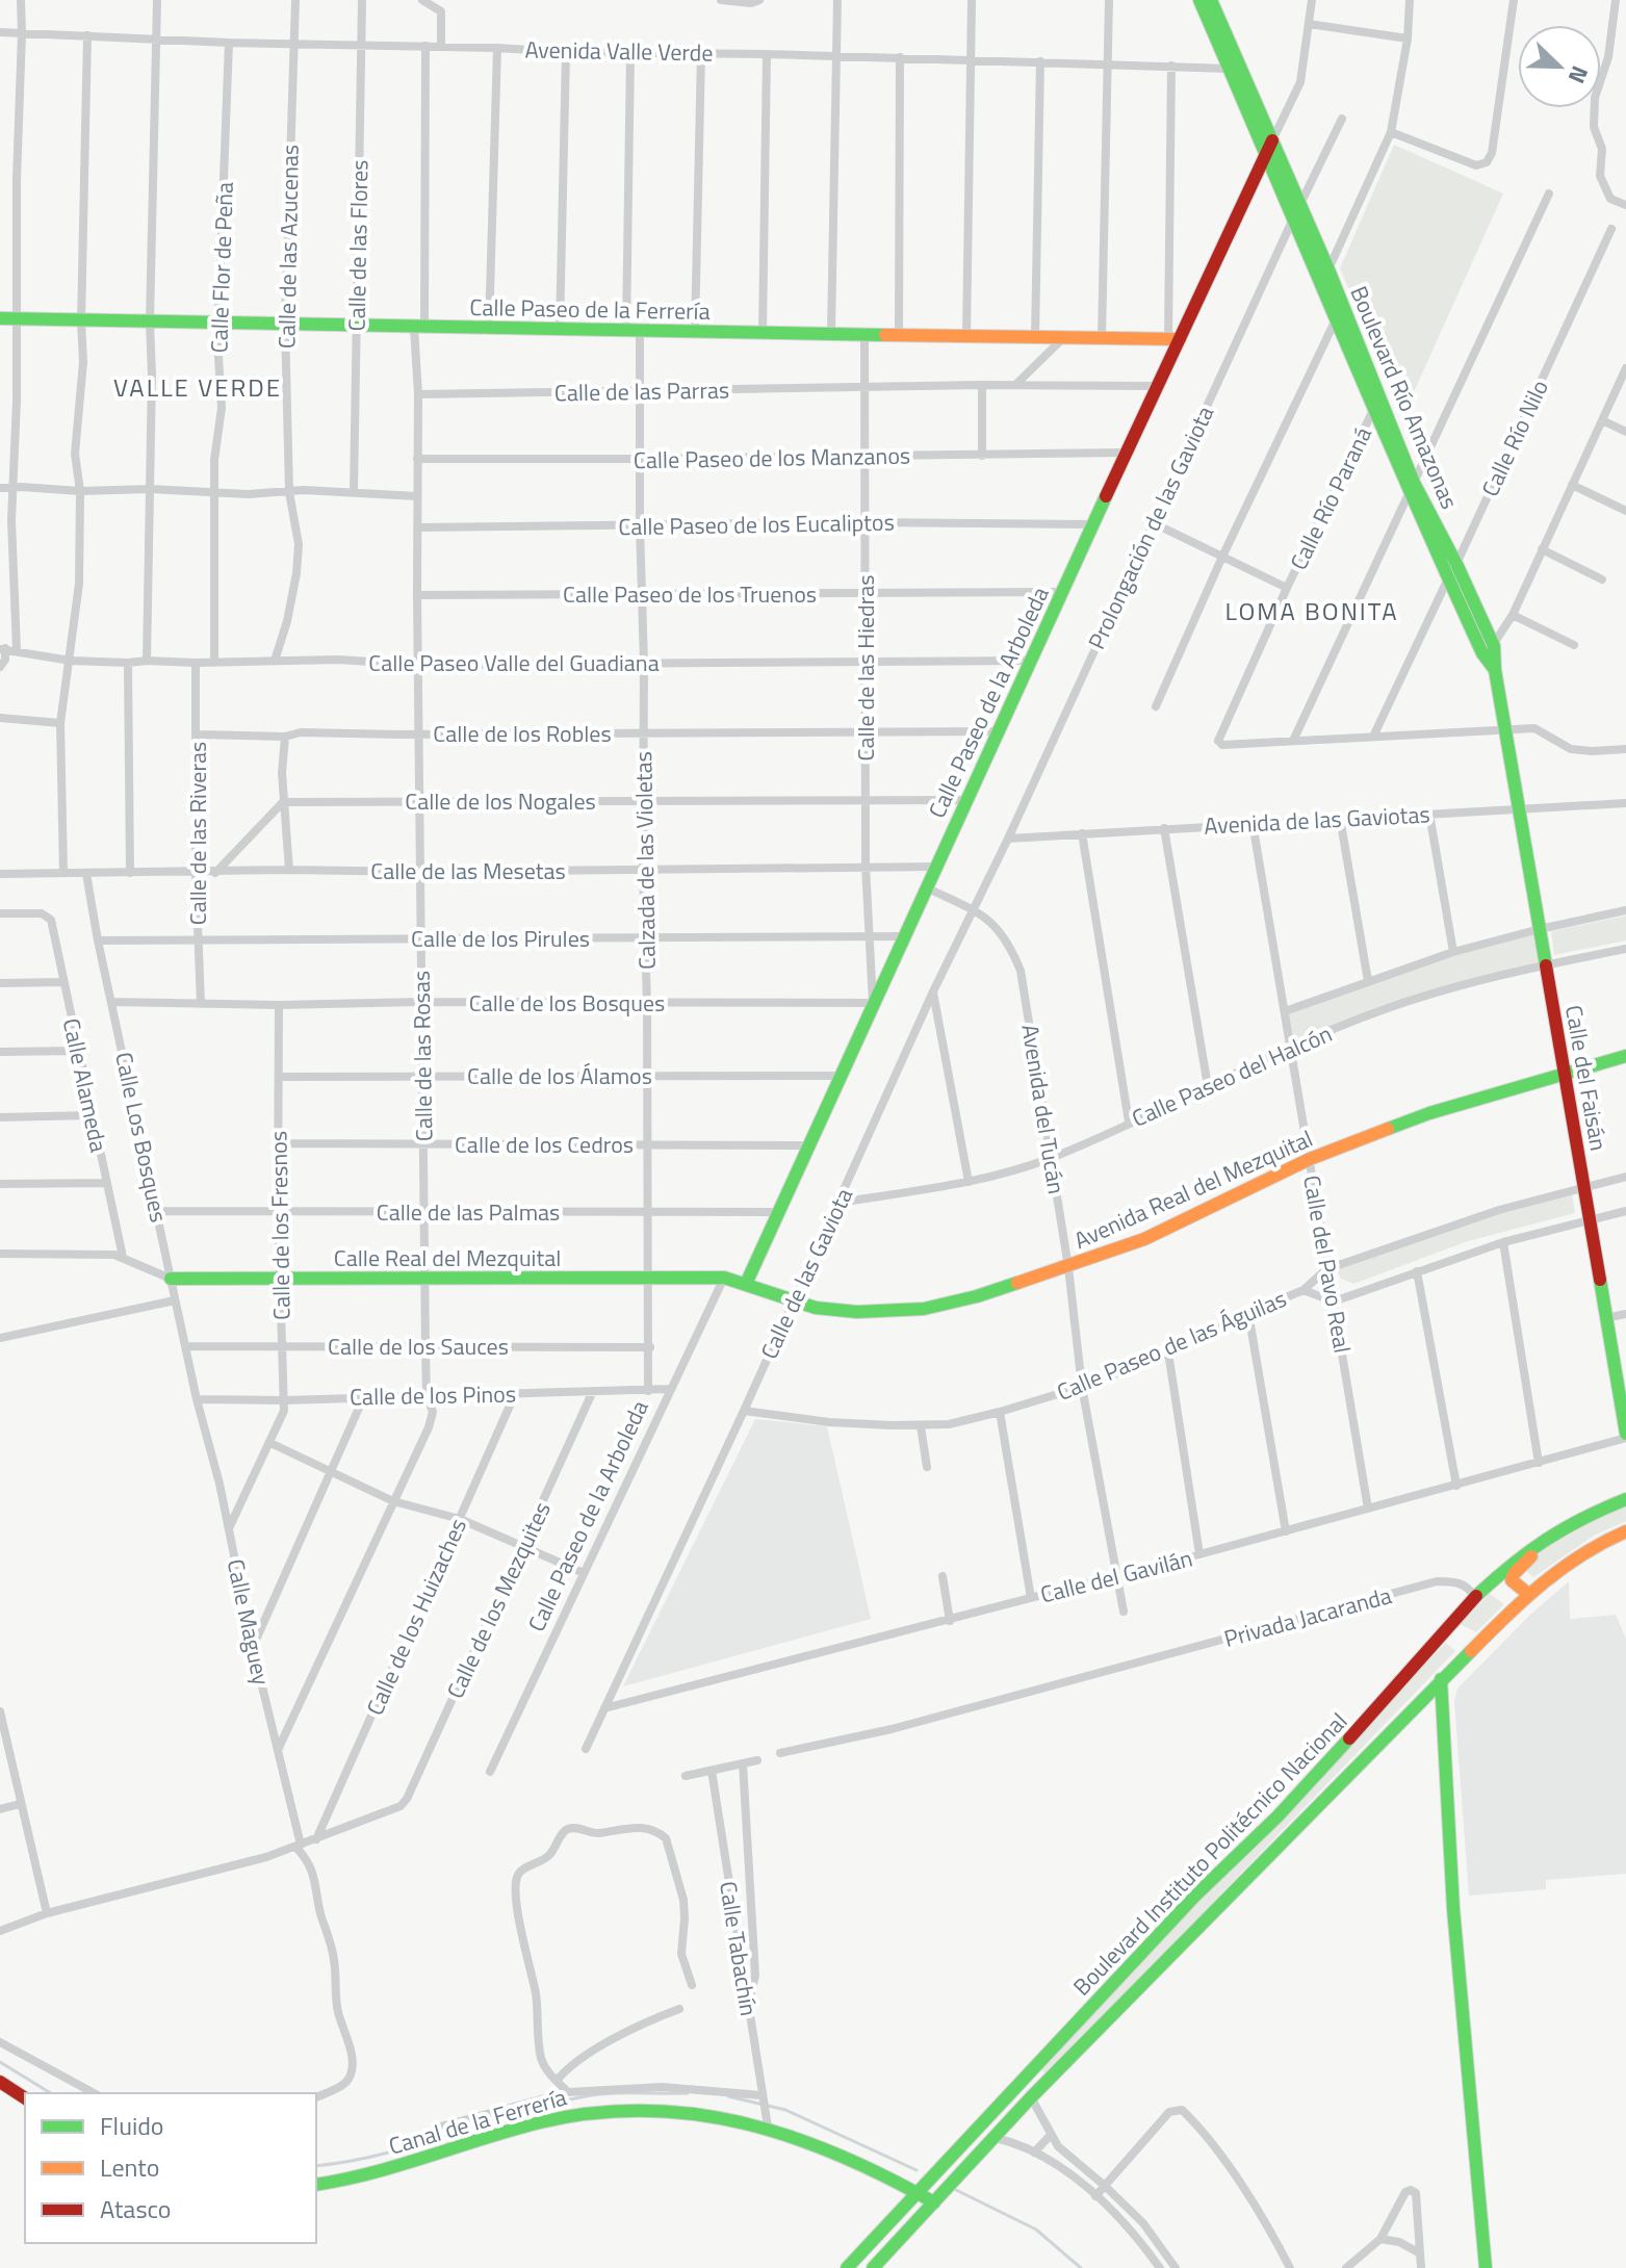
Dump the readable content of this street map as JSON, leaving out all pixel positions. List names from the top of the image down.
{
  "streets": {
    "street": [
      "Avenida Valle Verde",
      "Calle de las Flores",
      "Calle de las Azucenas",
      "Calle Flor de Peña",
      "Calle Paseo de la Ferrería",
      "Calle de las Parras",
      "Boulevard Río Amazonas",
      "Calle Río Nilo",
      "Calle Paseo de los Manzanos",
      "Calle Río Paraná",
      "Calle Paseo de los Eucaliptos",
      "Prolongación de las Gaviota",
      "Calle Paseo de los Truenos",
      "Calle Paseo Valle del Guadiana",
      "Calle de las Hiedras",
      "Calle Paseo de la Arboleda",
      "Calle de los Robles",
      "Calle de los Nogales",
      "Avenida de las Gaviotas",
      "Calle de las Riveras",
      "Calzada de las Violetas",
      "Calle de las Mesetas",
      "Calle de los Pirules",
      "Calle de los Bosques",
      "Calle de las Rosas",
      "Calle de los Álamos",
      "Calle Paseo del Halcón",
      "Calle del Faisán",
      "Calle Alameda",
      "Avenida del Tucán",
      "Calle Los Bosques",
      "Calle de los Cedros",
      "Avenida Real del Mezquital",
      "Calle de las Palmas",
      "Calle de los Fresnos",
      "Calle Real del Mezquital",
      "Calle del Pavo Real",
      "Calle de las Gaviota",
      "Calle Paseo de las Águilas",
      "Calle de los Sauces",
      "Calle de los Pinos",
      "Calle del Gavilán",
      "Calle de los Mezquites",
      "Calle de los Huizaches",
      "Privada Jacaranda",
      "Calle Maguey",
      "Boulevard Instituto Politécnico Nacional",
      "Calle Tabachín",
      "Canal de la Ferrería"
    ]
  },
  "crossings": [
    ["Avenida Valle Verde", "Calle de las Flores"],
    ["Avenida Valle Verde", "Calle de las Azucenas"],
    ["Avenida Valle Verde", "Calle Flor de Peña"],
    ["Avenida Valle Verde", "Boulevard Río Amazonas"],
    ["Avenida Valle Verde", "Calzada de las Violetas"],
    ["Avenida Valle Verde", "Calle de las Rosas"],
    ["Calle de las Flores", "Calle Paseo de la Ferrería"],
    ["Calle de las Azucenas", "Calle Paseo de la Ferrería"],
    ["Calle de las Azucenas", "Calle Paseo Valle del Guadiana"],
    ["Calle Flor de Peña", "Calle Paseo de la Ferrería"],
    ["Calle Flor de Peña", "Calle Paseo Valle del Guadiana"],
    ["Calle Paseo de la Ferrería", "Calle de las Hiedras"],
    ["Calle Paseo de la Ferrería", "Calle Paseo de la Arboleda"],
    ["Calle Paseo de la Ferrería", "Calzada de las Violetas"],
    ["Calle Paseo de la Ferrería", "Calle de las Rosas"],
    ["Calle de las Parras", "Calle de las Hiedras"],
    ["Calle de las Parras", "Calle Paseo de la Arboleda"],
    ["Calle de las Parras", "Calzada de las Violetas"],
    ["Calle de las Parras", "Calle de las Rosas"],
    ["Boulevard Río Amazonas", "Calle Río Nilo"],
    ["Boulevard Río Amazonas", "Calle Río Paraná"],
    ["Boulevard Río Amazonas", "Prolongación de las Gaviota"],
    ["Boulevard Río Amazonas", "Calle Paseo de la Arboleda"],
    ["Boulevard Río Amazonas", "Calle del Faisán"],
    ["Calle Paseo de los Manzanos", "Calle de las Hiedras"],
    ["Calle Paseo de los Manzanos", "Calle Paseo de la Arboleda"],
    ["Calle Paseo de los Manzanos", "Calzada de las Violetas"],
    ["Calle Paseo de los Manzanos", "Calle de las Rosas"],
    ["Calle Paseo de los Eucaliptos", "Calle de las Hiedras"],
    ["Calle Paseo de los Eucaliptos", "Calle Paseo de la Arboleda"],
    ["Calle Paseo de los Eucaliptos", "Calzada de las Violetas"],
    ["Calle Paseo de los Eucaliptos", "Calle de las Rosas"],
    ["Prolongación de las Gaviota", "Avenida de las Gaviotas"],
    ["Prolongación de las Gaviota", "Calle de las Gaviota"],
    ["Calle Paseo de los Truenos", "Calle de las Hiedras"],
    ["Calle Paseo de los Truenos", "Calle Paseo de la Arboleda"],
    ["Calle Paseo de los Truenos", "Calzada de las Violetas"],
    ["Calle Paseo de los Truenos", "Calle de las Rosas"],
    ["Calle Paseo Valle del Guadiana", "Calle de las Hiedras"],
    ["Calle Paseo Valle del Guadiana", "Calle Paseo de la Arboleda"],
    ["Calle Paseo Valle del Guadiana", "Calle de las Riveras"],
    ["Calle Paseo Valle del Guadiana", "Calzada de las Violetas"],
    ["Calle Paseo Valle del Guadiana", "Calle de las Rosas"],
    ["Calle de las Hiedras", "Calle Paseo de la Arboleda"],
    ["Calle de las Hiedras", "Calle de los Robles"],
    ["Calle de las Hiedras", "Calle de los Nogales"],
    ["Calle de las Hiedras", "Calle de las Mesetas"],
    ["Calle de las Hiedras", "Calle de los Pirules"],
    ["Calle de las Hiedras", "Calle de los Bosques"],
    ["Calle Paseo de la Arboleda", "Calle de los Robles"],
    ["Calle Paseo de la Arboleda", "Calle de los Nogales"],
    ["Calle Paseo de la Arboleda", "Calle de las Mesetas"],
    ["Calle Paseo de la Arboleda", "Calle de los Pirules"],
    ["Calle Paseo de la Arboleda", "Calle de los Bosques"],
    ["Calle Paseo de la Arboleda", "Calle de los Álamos"],
    ["Calle Paseo de la Arboleda", "Avenida del Tucán"],
    ["Calle Paseo de la Arboleda", "Calle de los Cedros"],
    ["Calle Paseo de la Arboleda", "Avenida Real del Mezquital"],
    ["Calle Paseo de la Arboleda", "Calle de las Palmas"],
    ["Calle Paseo de la Arboleda", "Calle Real del Mezquital"],
    ["Calle Paseo de la Arboleda", "Calle de los Pinos"],
    ["Calle de los Robles", "Calle de las Riveras"],
    ["Calle de los Robles", "Calzada de las Violetas"],
    ["Calle de los Robles", "Calle de las Rosas"],
    ["Calle de los Nogales", "Calzada de las Violetas"],
    ["Calle de los Nogales", "Calle de las Rosas"],
    ["Avenida de las Gaviotas", "Calle del Faisán"],
    ["Avenida de las Gaviotas", "Calle del Pavo Real"],
    ["Avenida de las Gaviotas", "Calle de las Gaviota"],
    ["Calle de las Riveras", "Calle de las Mesetas"],
    ["Calle de las Riveras", "Calle de los Pirules"],
    ["Calle de las Riveras", "Calle de los Bosques"],
    ["Calzada de las Violetas", "Calle de las Mesetas"],
    ["Calzada de las Violetas", "Calle de los Pirules"],
    ["Calzada de las Violetas", "Calle de los Bosques"],
    ["Calzada de las Violetas", "Calle de los Álamos"],
    ["Calzada de las Violetas", "Calle de los Cedros"],
    ["Calzada de las Violetas", "Calle de las Palmas"],
    ["Calzada de las Violetas", "Calle Real del Mezquital"],
    ["Calzada de las Violetas", "Calle de los Sauces"],
    ["Calzada de las Violetas", "Calle de los Pinos"],
    ["Calle de las Mesetas", "Calle de las Rosas"],
    ["Calle de las Mesetas", "Calle Los Bosques"],
    ["Calle de los Pirules", "Calle de las Rosas"],
    ["Calle de los Pirules", "Calle Los Bosques"],
    ["Calle de los Bosques", "Calle de las Rosas"],
    ["Calle de los Bosques", "Calle Los Bosques"],
    ["Calle de los Bosques", "Calle de los Fresnos"],
    ["Calle de las Rosas", "Calle de los Álamos"],
    ["Calle de las Rosas", "Calle de los Cedros"],
    ["Calle de las Rosas", "Calle de las Palmas"],
    ["Calle de las Rosas", "Calle Real del Mezquital"],
    ["Calle de las Rosas", "Calle de los Sauces"],
    ["Calle de las Rosas", "Calle de los Pinos"],
    ["Calle de las Rosas", "Calle Maguey"],
    ["Calle de los Álamos", "Calle de los Fresnos"],
    ["Calle Paseo del Halcón", "Calle del Faisán"],
    ["Calle Paseo del Halcón", "Avenida del Tucán"],
    ["Calle Paseo del Halcón", "Calle del Pavo Real"],
    ["Calle Paseo del Halcón", "Calle de las Gaviota"],
    ["Calle del Faisán", "Avenida Real del Mezquital"],
    ["Calle del Faisán", "Calle Paseo de las Águilas"],
    ["Calle del Faisán", "Calle del Gavilán"],
    ["Avenida del Tucán", "Avenida Real del Mezquital"],
    ["Avenida del Tucán", "Calle de las Gaviota"],
    ["Avenida del Tucán", "Calle Paseo de las Águilas"],
    ["Avenida del Tucán", "Calle del Gavilán"],
    ["Calle Los Bosques", "Calle de las Palmas"],
    ["Calle Los Bosques", "Calle Real del Mezquital"],
    ["Calle Los Bosques", "Calle de los Sauces"],
    ["Calle Los Bosques", "Calle de los Pinos"],
    ["Calle Los Bosques", "Calle Maguey"],
    ["Calle de los Cedros", "Calle de los Fresnos"],
    ["Avenida Real del Mezquital", "Calle Real del Mezquital"],
    ["Avenida Real del Mezquital", "Calle del Pavo Real"],
    ["Avenida Real del Mezquital", "Calle de las Gaviota"],
    ["Calle de las Palmas", "Calle de los Fresnos"],
    ["Calle de los Fresnos", "Calle Real del Mezquital"],
    ["Calle de los Fresnos", "Calle de los Sauces"],
    ["Calle de los Fresnos", "Calle de los Pinos"],
    ["Calle de los Fresnos", "Calle Maguey"],
    ["Calle del Pavo Real", "Calle Paseo de las Águilas"],
    ["Calle del Pavo Real", "Calle del Gavilán"],
    ["Calle de las Gaviota", "Calle Paseo de las Águilas"],
    ["Calle de las Gaviota", "Calle del Gavilán"],
    ["Calle de los Pinos", "Calle de los Mezquites"],
    ["Calle de los Pinos", "Calle de los Huizaches"],
    ["Calle de los Pinos", "Calle Maguey"],
    ["Calle de los Mezquites", "Calle de los Huizaches"],
    ["Privada Jacaranda", "Boulevard Instituto Politécnico Nacional"],
    ["Boulevard Instituto Politécnico Nacional", "Canal de la Ferrería"],
    ["Calle Tabachín", "Canal de la Ferrería"]
  ],
  "districts": ["VALLE VERDE", "LOMA BONITA"],
  "legend": ["Fluido", "Lento", "Atasco"],
  "north": "bottom right"
}
